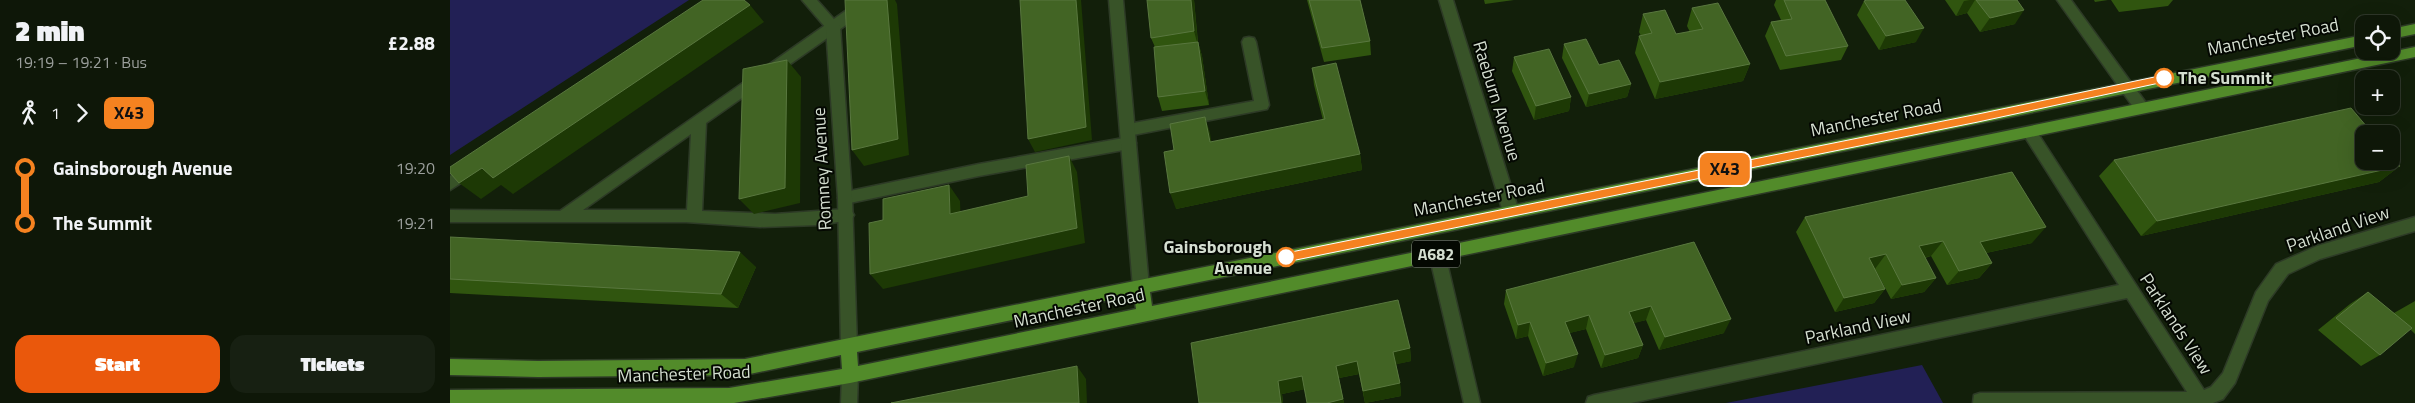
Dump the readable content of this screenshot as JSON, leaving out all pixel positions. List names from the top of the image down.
{
  "streets": {
    "main road": ["Manchester Road", "A682"],
    "street": [
      "Raeburn Avenue",
      "Romney Avenue",
      "Parkland View",
      "Parklands View"
    ]
  },
  "crossings": [
    ["Manchester Road", "Raeburn Avenue"],
    ["Manchester Road", "Romney Avenue"],
    ["Manchester Road", "Parklands View"],
    ["Parkland View", "Parklands View"]
  ],
  "places": ["The Summit", "Gainsborough Avenue"],
  "lines": ["bus line X43"],
  "page": {
    "heading": ["2 min", "19:19 – 19:21 · Bus", "£2.88"],
    "on_map": "X43",
    "map_buttons": ["+", "−"],
    "legs": ["1", "X43"],
    "list": [
      {
        "name": "Gainsborough Avenue",
        "value": "19:20"
      },
      {
        "name": "The Summit",
        "value": "19:21"
      }
    ],
    "buttons": ["Start", "Tickets"]
  }
}
